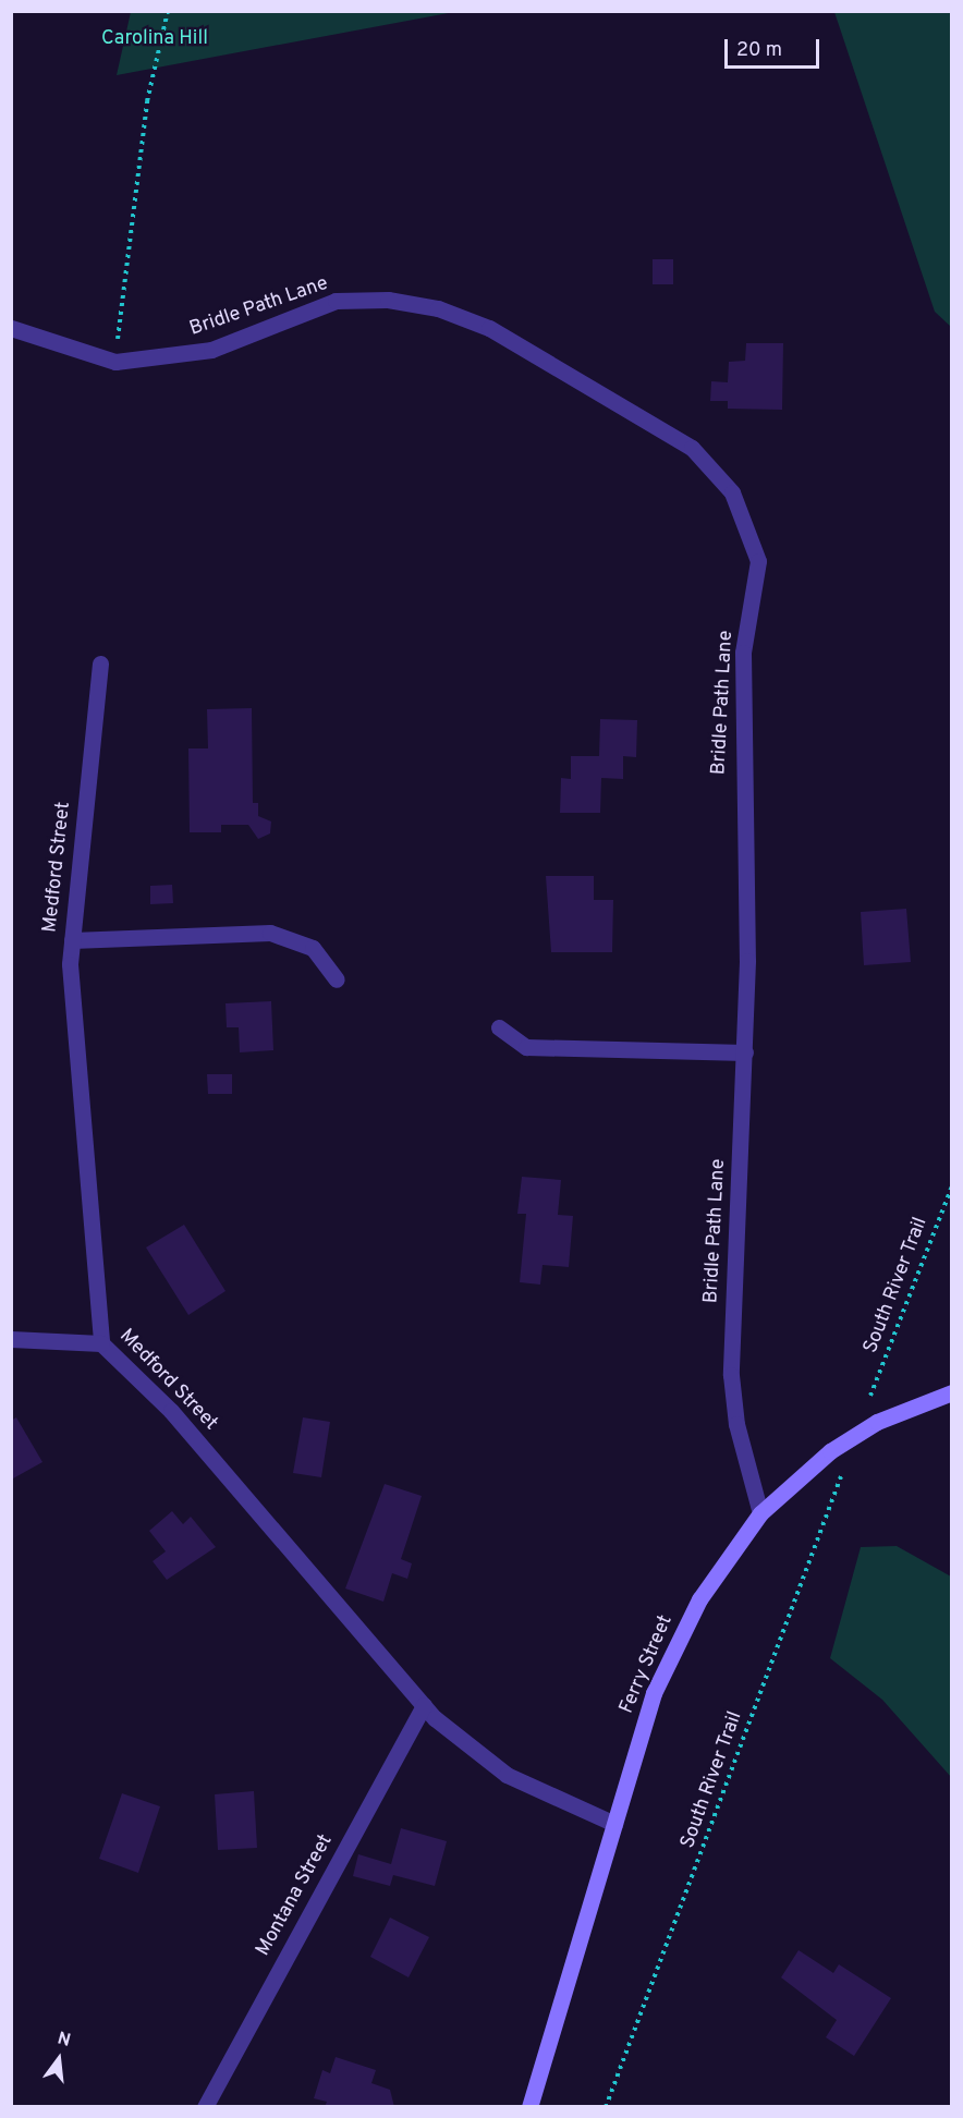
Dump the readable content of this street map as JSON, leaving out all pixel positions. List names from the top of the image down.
{
  "streets": {
    "main road": ["Ferry Street"],
    "street": ["Bridle Path Lane", "Medford Street", "Montana Street"],
    "path": ["South River Trail"]
  },
  "crossings": [
    ["Bridle Path Lane", "Ferry Street"],
    ["Medford Street", "Ferry Street"],
    ["Medford Street", "Montana Street"]
  ],
  "parks": ["Carolina Hill"],
  "scale_bar": "20 m",
  "north": "top"
}
